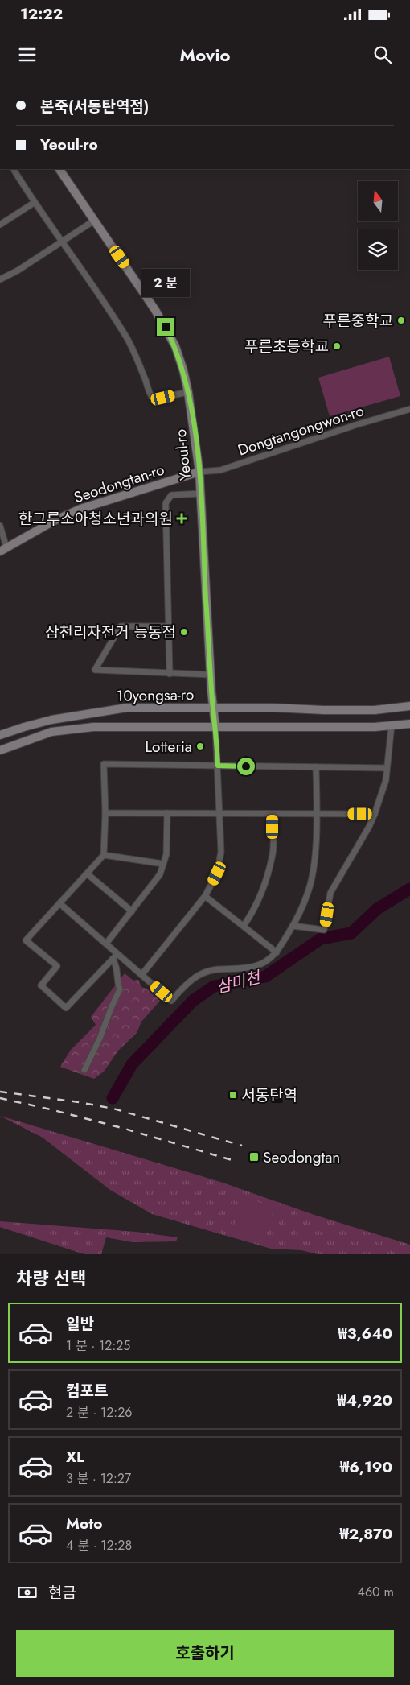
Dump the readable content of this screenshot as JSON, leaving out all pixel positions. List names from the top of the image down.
{
  "streets": {
    "street": [
      "Dongtangongwon-ro",
      "Yeoul-ro",
      "Seodongtan-ro",
      "10yongsa-ro"
    ]
  },
  "crossings": [
    ["Dongtangongwon-ro", "Yeoul-ro"],
    ["Dongtangongwon-ro", "Seodongtan-ro"],
    ["Yeoul-ro", "Seodongtan-ro"],
    ["Yeoul-ro", "10yongsa-ro"]
  ],
  "water": ["삼미천"],
  "places": {
    "other": [
      "푸른중학교",
      "푸른초등학교",
      "삼천리자전거 능동점",
      "Lotteria"
    ],
    "health": ["한그루소아청소년과의원"],
    "transit": ["서동탄역", "Seodongtan"]
  },
  "north": "top",
  "page": {
    "status": "12:22",
    "header": "Movio",
    "banner": ["본죽(서동탄역점)", "Yeoul-ro"],
    "bubble": "2 분",
    "heading": "차량 선택",
    "list": [
      {
        "name": "일반",
        "note": "1 분 · 12:25",
        "value": "₩3,640"
      },
      {
        "name": "컴포트",
        "note": "2 분 · 12:26",
        "value": "₩4,920"
      },
      {
        "name": "XL",
        "note": "3 분 · 12:27",
        "value": "₩6,190"
      },
      {
        "name": "Moto",
        "note": "4 분 · 12:28",
        "value": "₩2,870"
      }
    ],
    "pay": ["현금", "460 m"],
    "buttons": "호출하기"
  }
}
